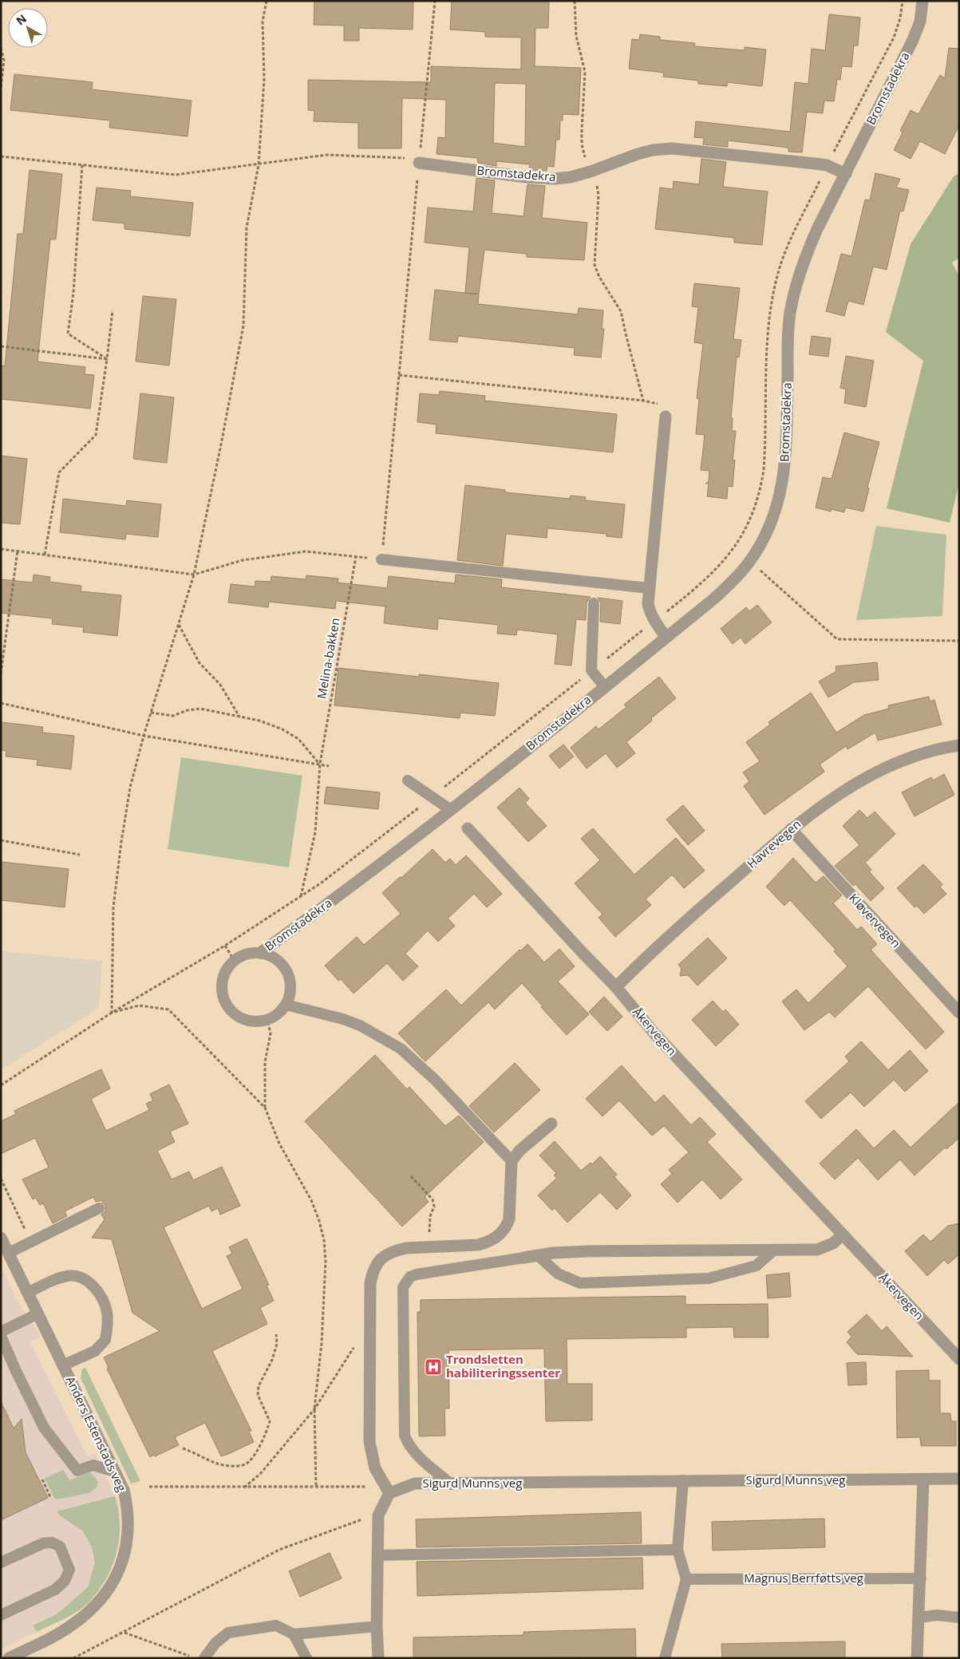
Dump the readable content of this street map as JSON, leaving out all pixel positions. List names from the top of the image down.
{
  "streets": {
    "street": [
      "Bromstadekra",
      "Havrevegen",
      "Kløvervegen",
      "Åkervegen",
      "Anders Estenstads veg",
      "Sigurd Munns veg"
    ],
    "lane": ["Magnus Berrføtts veg"],
    "path": ["Melina-bakken"]
  },
  "crossings": [
    ["Havrevegen", "Kløvervegen"],
    ["Havrevegen", "Åkervegen"]
  ],
  "places": {
    "hospital": ["Trondsletten habiliteringssenter"]
  },
  "north": "top left"
}
